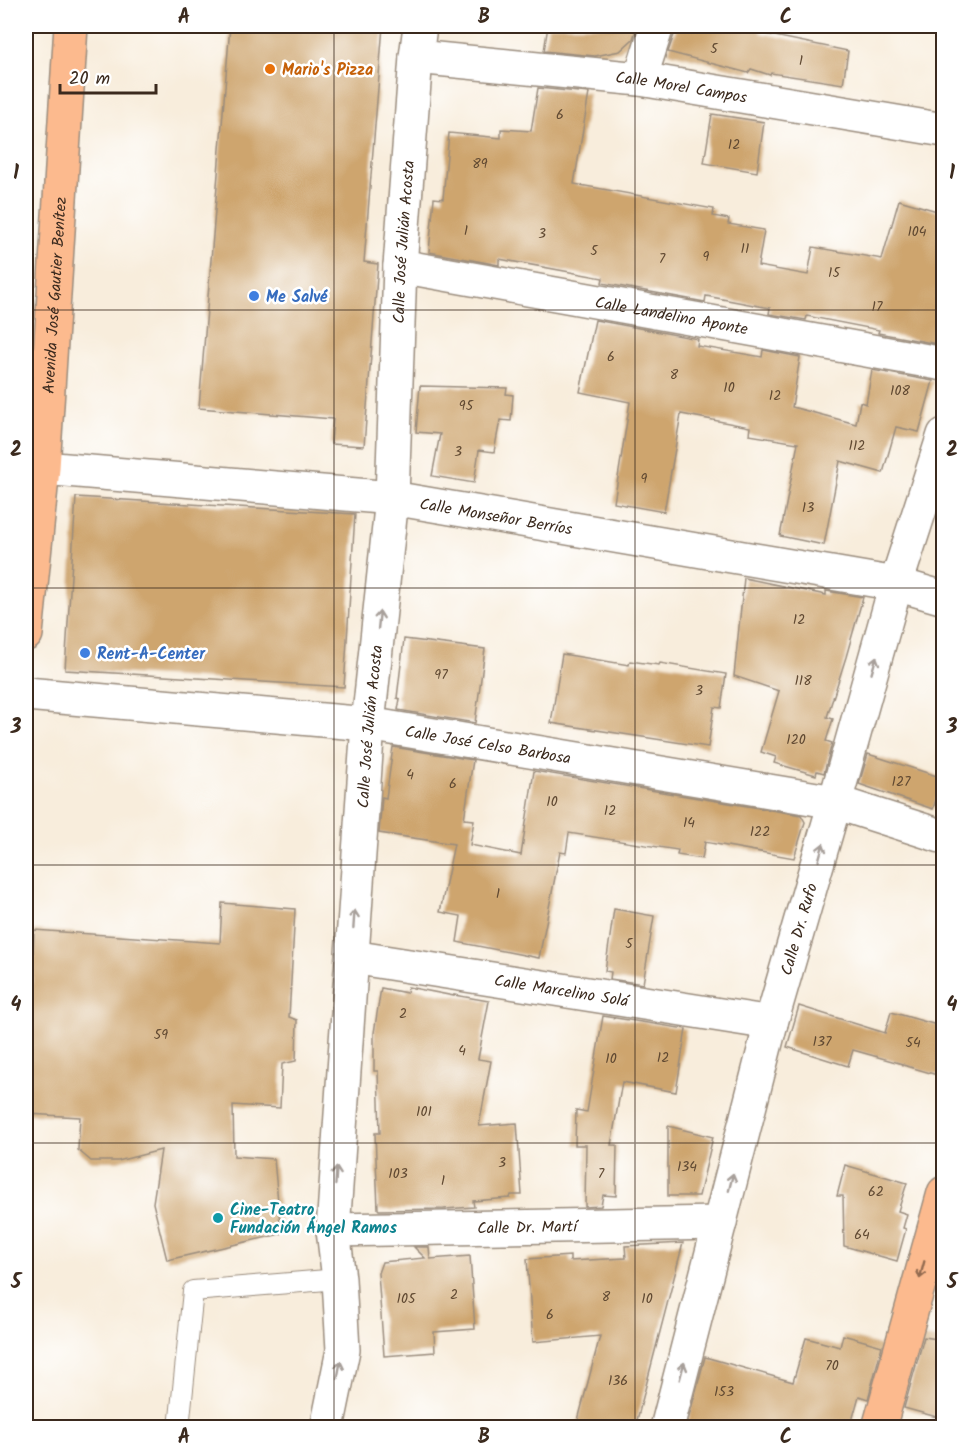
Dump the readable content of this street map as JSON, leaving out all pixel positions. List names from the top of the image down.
{
  "streets": {
    "main road": ["Avenida José Gautier Benítez"],
    "street": [
      "Calle Morel Campos",
      "Calle José Julián Acosta",
      "Calle Landelino Aponte",
      "Calle Monseñor Berríos",
      "Calle José Celso Barbosa",
      "Calle Dr. Rufo",
      "Calle Marcelino Solá",
      "Calle Dr. Martí"
    ]
  },
  "crossings": [
    ["Calle Morel Campos", "Calle José Julián Acosta"],
    ["Calle José Julián Acosta", "Calle Landelino Aponte"],
    ["Calle José Julián Acosta", "Calle Monseñor Berríos"],
    ["Calle José Julián Acosta", "Calle José Celso Barbosa"],
    ["Calle José Julián Acosta", "Calle Marcelino Solá"],
    ["Calle José Julián Acosta", "Calle Dr. Martí"],
    ["Avenida José Gautier Benítez", "Calle Monseñor Berríos"],
    ["Calle Monseñor Berríos", "Calle Dr. Rufo"],
    ["Calle José Celso Barbosa", "Calle Dr. Rufo"],
    ["Calle Dr. Rufo", "Calle Marcelino Solá"],
    ["Calle Dr. Rufo", "Calle Dr. Martí"]
  ],
  "one_way": ["Calle José Julián Acosta", "Calle Dr. Rufo"],
  "places": [
    "Mario's Pizza",
    "Me Salvé",
    "Rent-A-Center",
    "Cine-Teatro Fundación Ángel Ramos"
  ],
  "house_numbers": [
    "5",
    "1",
    "6",
    "12",
    "89",
    "1",
    "104",
    "3",
    "11",
    "5",
    "9",
    "7",
    "15",
    "17",
    "6",
    "8",
    "10",
    "108",
    "12",
    "95",
    "112",
    "3",
    "9",
    "13",
    "12",
    "97",
    "118",
    "3",
    "120",
    "4",
    "127",
    "6",
    "10",
    "12",
    "14",
    "122",
    "1",
    "5",
    "2",
    "59",
    "137",
    "54",
    "4",
    "12",
    "10",
    "101",
    "3",
    "134",
    "103",
    "7",
    "1",
    "62",
    "64",
    "2",
    "8",
    "105",
    "10",
    "6",
    "70",
    "136",
    "153"
  ],
  "scale_bar": "20 m",
  "grid": {
    "columns": ["A", "B", "C"],
    "rows": [
      "1",
      "2",
      "3",
      "4",
      "5"
    ]
  }
}
